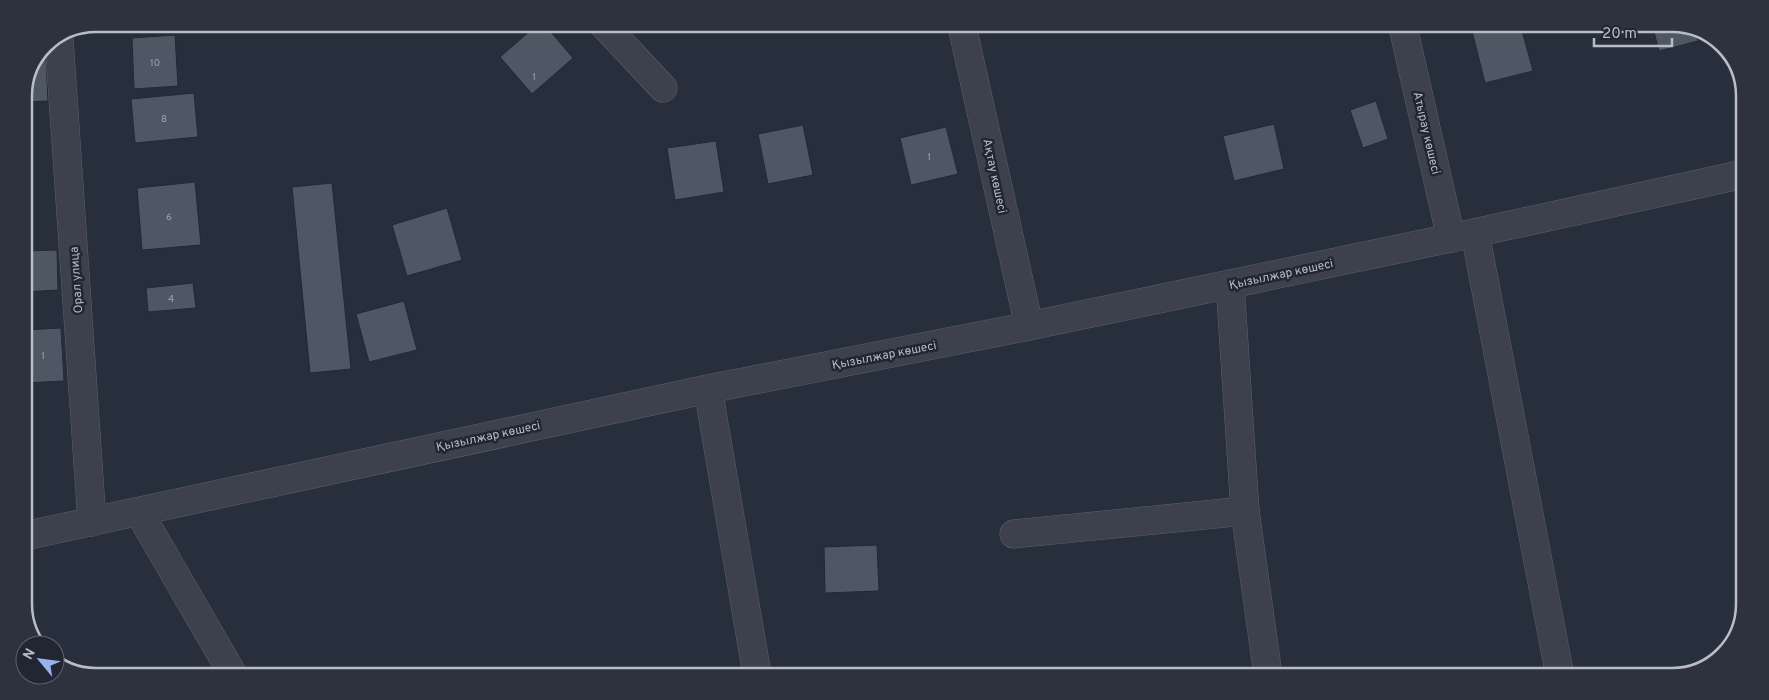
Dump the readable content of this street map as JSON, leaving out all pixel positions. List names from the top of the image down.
{
  "streets": {
    "street": [
      "Атырау көшесі",
      "Ақтау көшесі",
      "Қызылжар көшесі",
      "Орал улица"
    ]
  },
  "crossings": [
    ["Атырау көшесі", "Қызылжар көшесі"],
    ["Ақтау көшесі", "Қызылжар көшесі"],
    ["Қызылжар көшесі", "Орал улица"]
  ],
  "house_numbers": [
    "10",
    "1",
    "8",
    "1",
    "6",
    "4",
    "1"
  ],
  "scale_bar": "20 m",
  "north": "top left"
}
